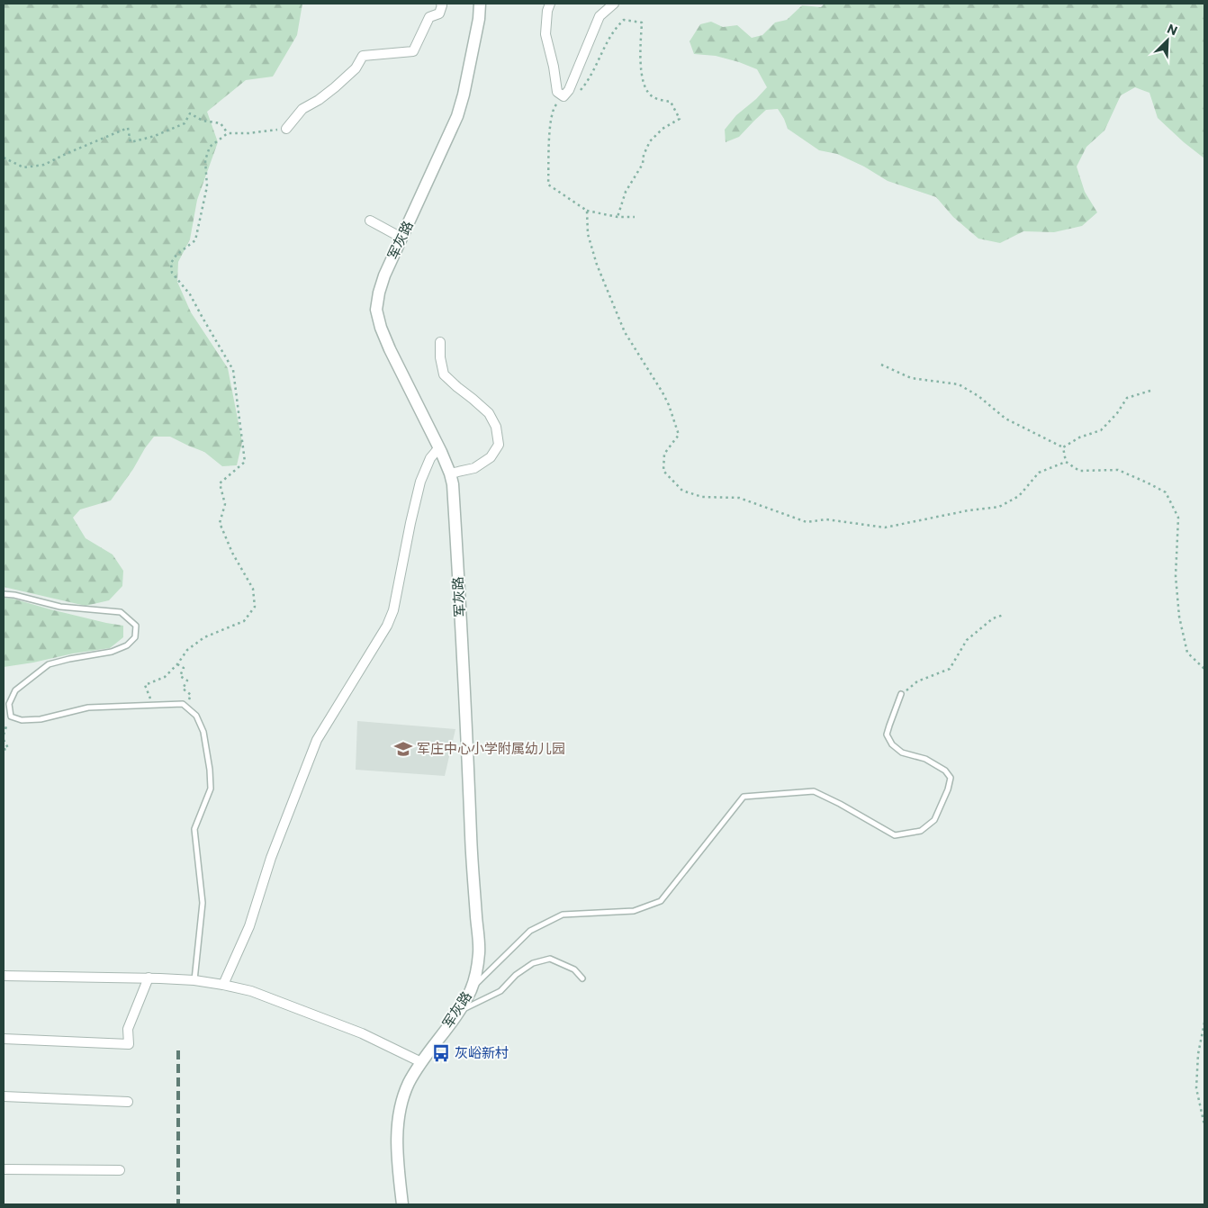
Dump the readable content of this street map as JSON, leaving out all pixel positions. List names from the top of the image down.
{
  "streets": {
    "street": ["军灰路"]
  },
  "places": {
    "school or university": ["军庄中心小学附属幼儿园"],
    "bus stop": ["灰峪新村"]
  },
  "north": "top right"
}
